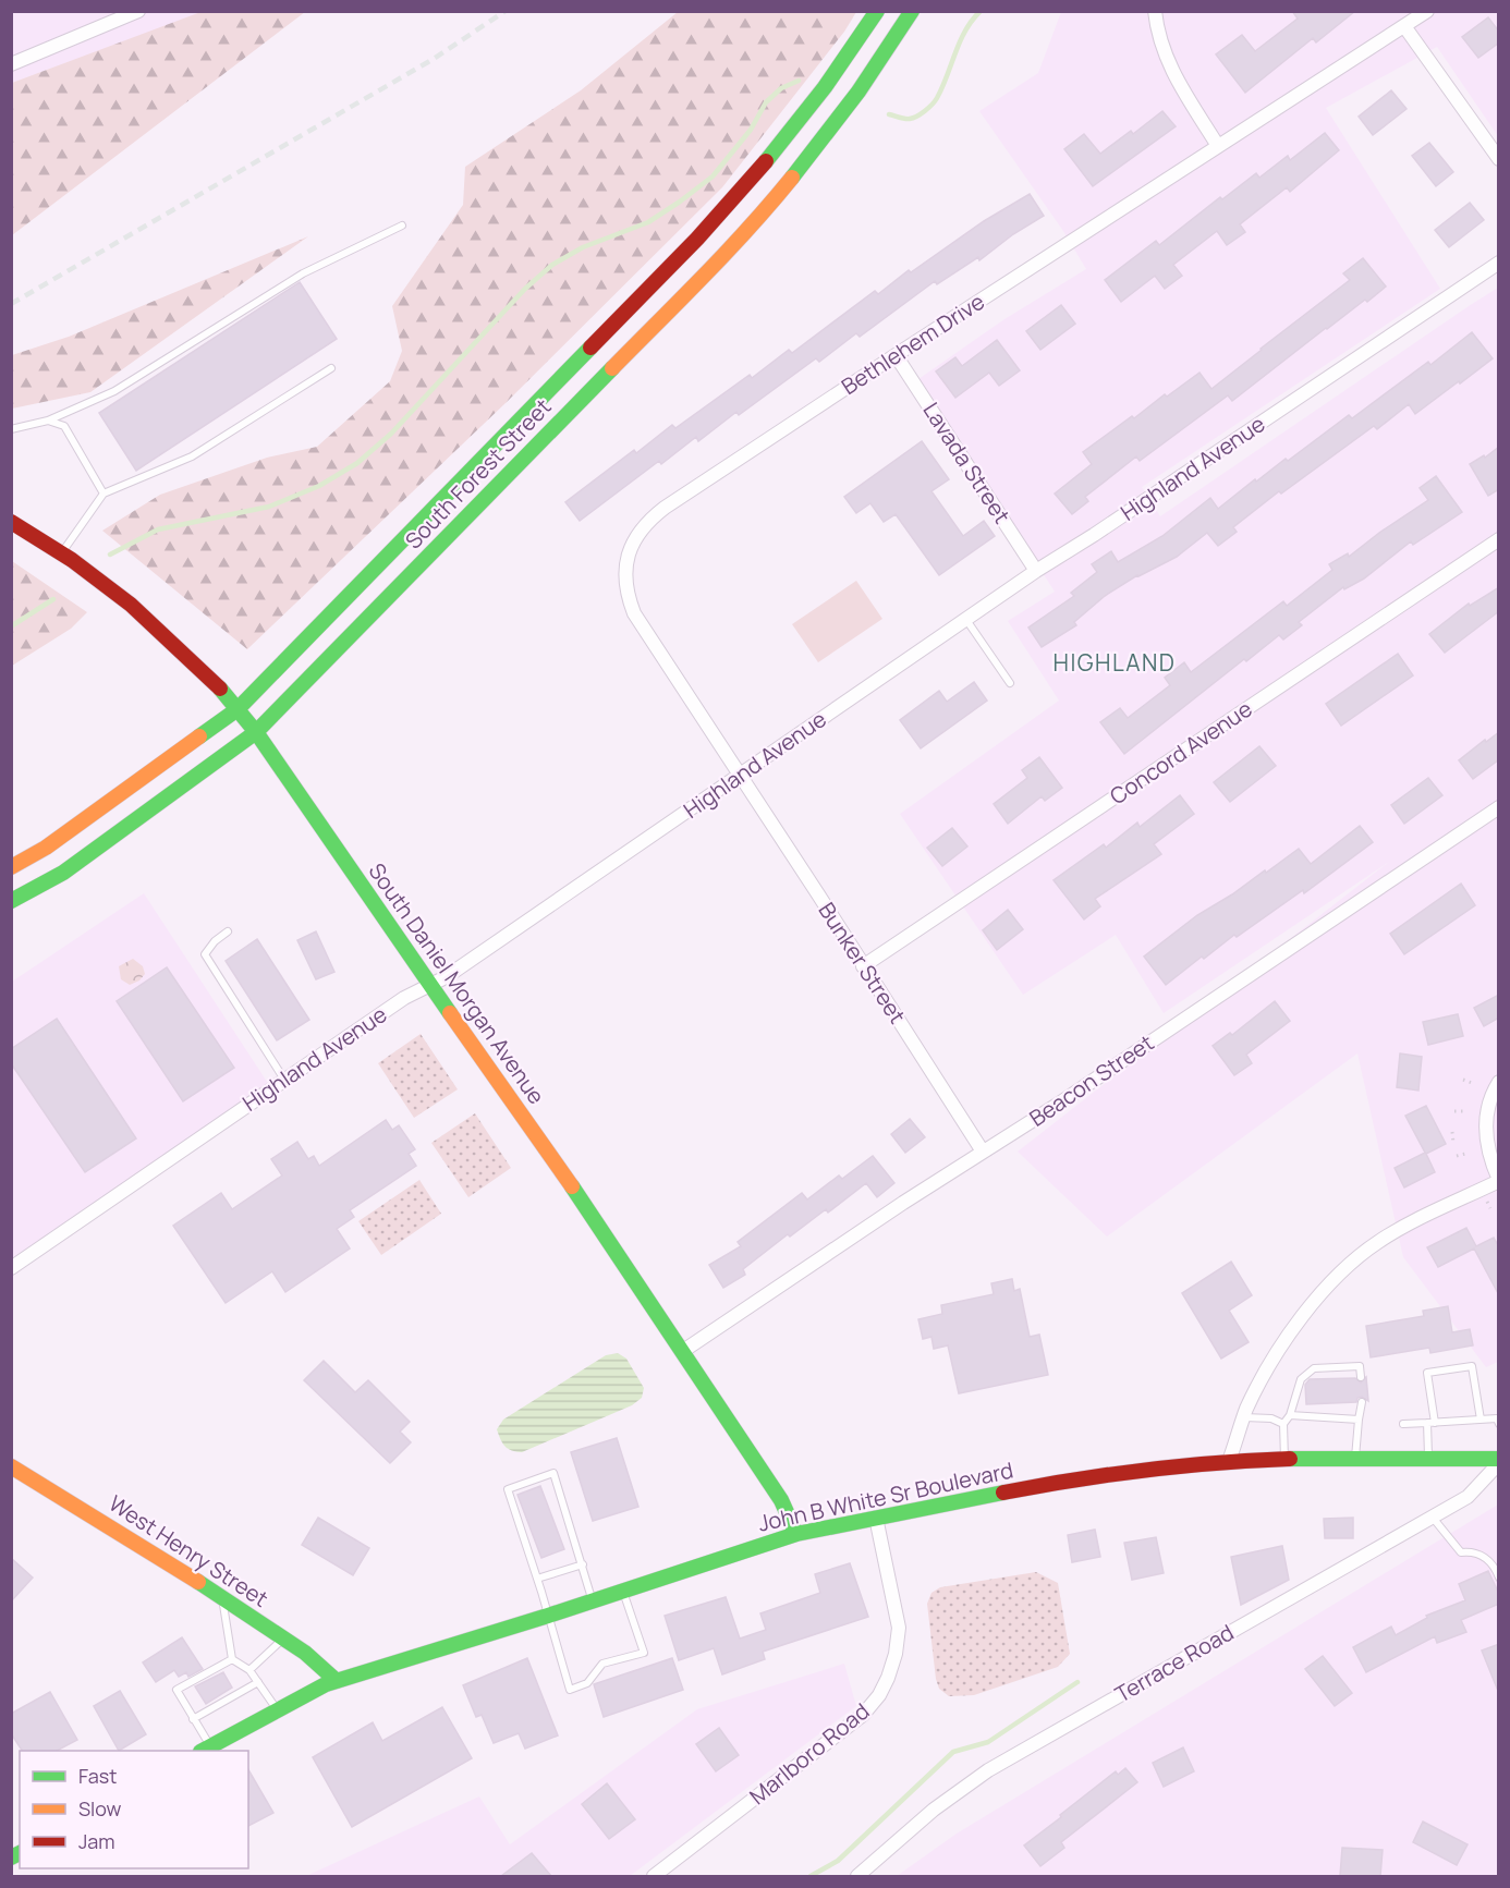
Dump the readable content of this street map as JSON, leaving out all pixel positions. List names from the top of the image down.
{
  "streets": {
    "street": [
      "Bethlehem Drive",
      "Lavada Street",
      "Highland Avenue",
      "South Forest Street",
      "Concord Avenue",
      "Bunker Street",
      "South Daniel Morgan Avenue",
      "Beacon Street",
      "John B White Sr Boulevard",
      "West Henry Street",
      "Terrace Road",
      "Marlboro Road"
    ]
  },
  "crossings": [
    ["Bethlehem Drive", "Lavada Street"],
    ["Bethlehem Drive", "Highland Avenue"],
    ["Bethlehem Drive", "Bunker Street"],
    ["Lavada Street", "Highland Avenue"],
    ["Highland Avenue", "Bunker Street"],
    ["Highland Avenue", "South Daniel Morgan Avenue"],
    ["South Forest Street", "South Daniel Morgan Avenue"],
    ["Concord Avenue", "Bunker Street"],
    ["Bunker Street", "Beacon Street"],
    ["South Daniel Morgan Avenue", "Beacon Street"],
    ["South Daniel Morgan Avenue", "John B White Sr Boulevard"],
    ["John B White Sr Boulevard", "West Henry Street"],
    ["John B White Sr Boulevard", "Terrace Road"],
    ["John B White Sr Boulevard", "Marlboro Road"]
  ],
  "districts": ["HIGHLAND"],
  "legend": ["Fast", "Slow", "Jam"]
}
